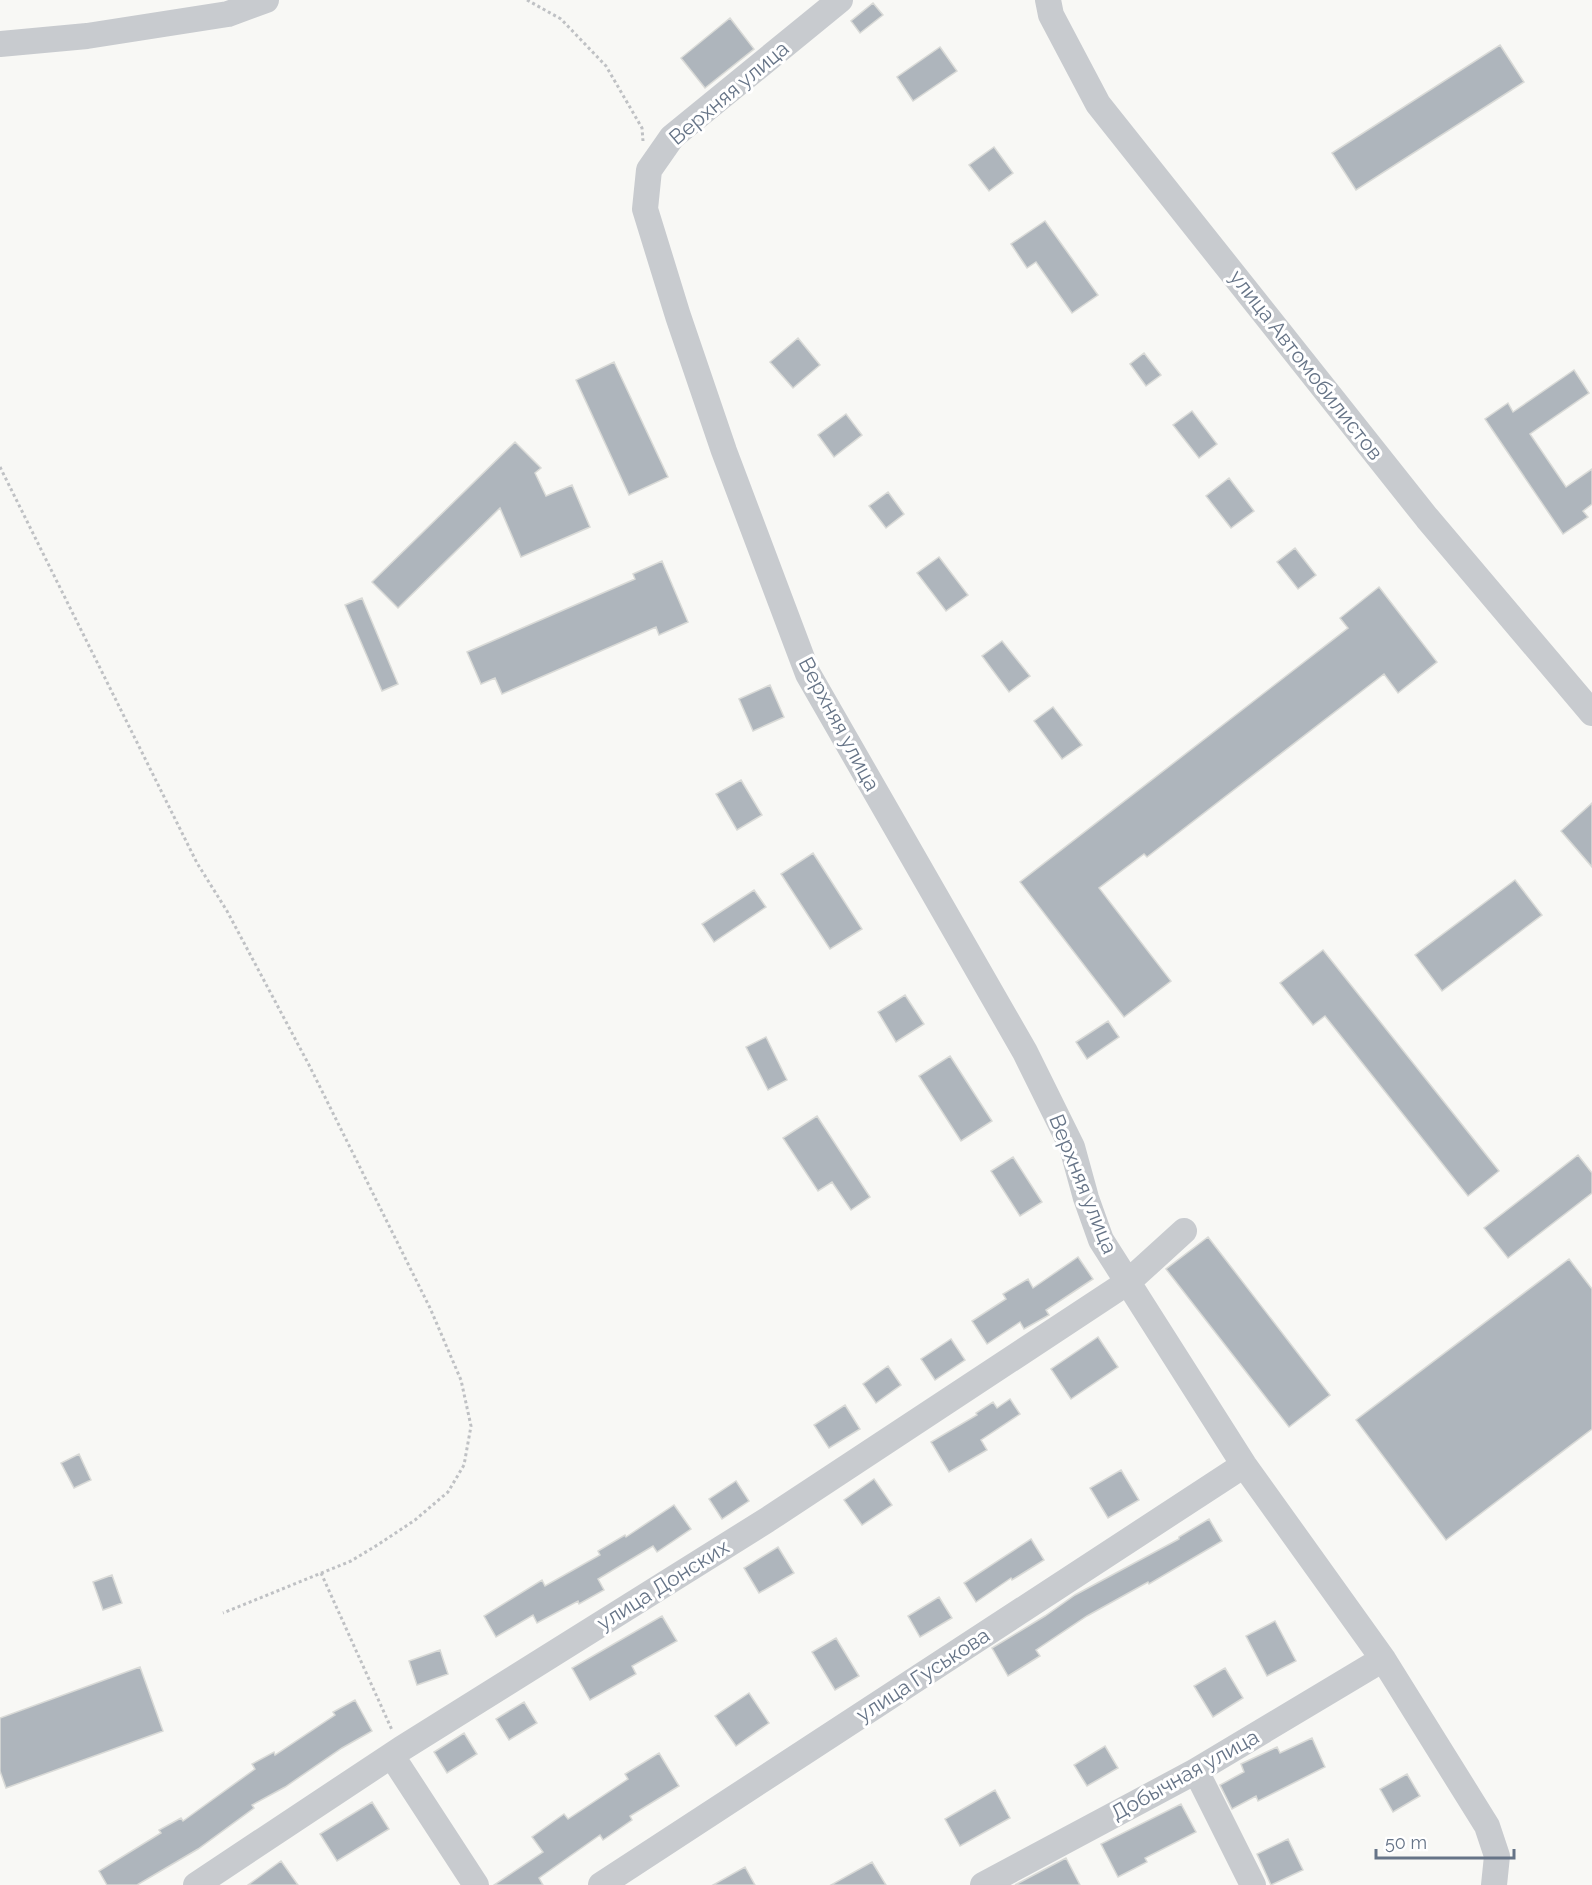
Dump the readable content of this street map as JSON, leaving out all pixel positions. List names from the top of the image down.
{
  "streets": {
    "street": [
      "Верхняя улица",
      "улица Автомобилистов",
      "улица Донских",
      "улица Гуськова",
      "Добычная улица"
    ]
  },
  "crossings": [
    ["Верхняя улица", "улица Донских"],
    ["Верхняя улица", "улица Гуськова"],
    ["Верхняя улица", "Добычная улица"]
  ],
  "scale_bar": "50 m"
}
